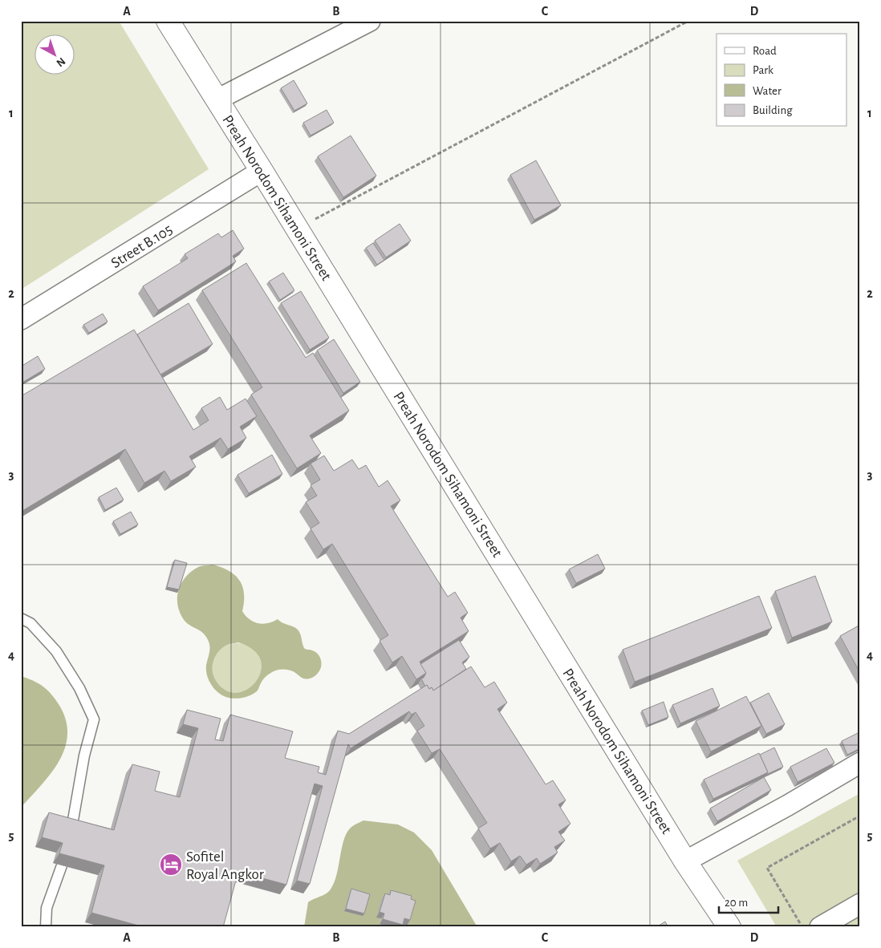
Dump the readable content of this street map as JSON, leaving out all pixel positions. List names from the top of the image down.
{
  "streets": {
    "main road": ["Preah Norodom Sihamoni Street"],
    "street": ["Street B.105"]
  },
  "crossings": [
    ["Preah Norodom Sihamoni Street", "Street B.105"]
  ],
  "places": {
    "hotel": ["Sofitel Royal Angkor"]
  },
  "legend": [
    "Road",
    "Park",
    "Water",
    "Building"
  ],
  "scale_bar": "20 m",
  "north": "bottom right",
  "grid": {
    "columns": [
      "A",
      "B",
      "C",
      "D"
    ],
    "rows": [
      "1",
      "2",
      "3",
      "4",
      "5"
    ]
  }
}
